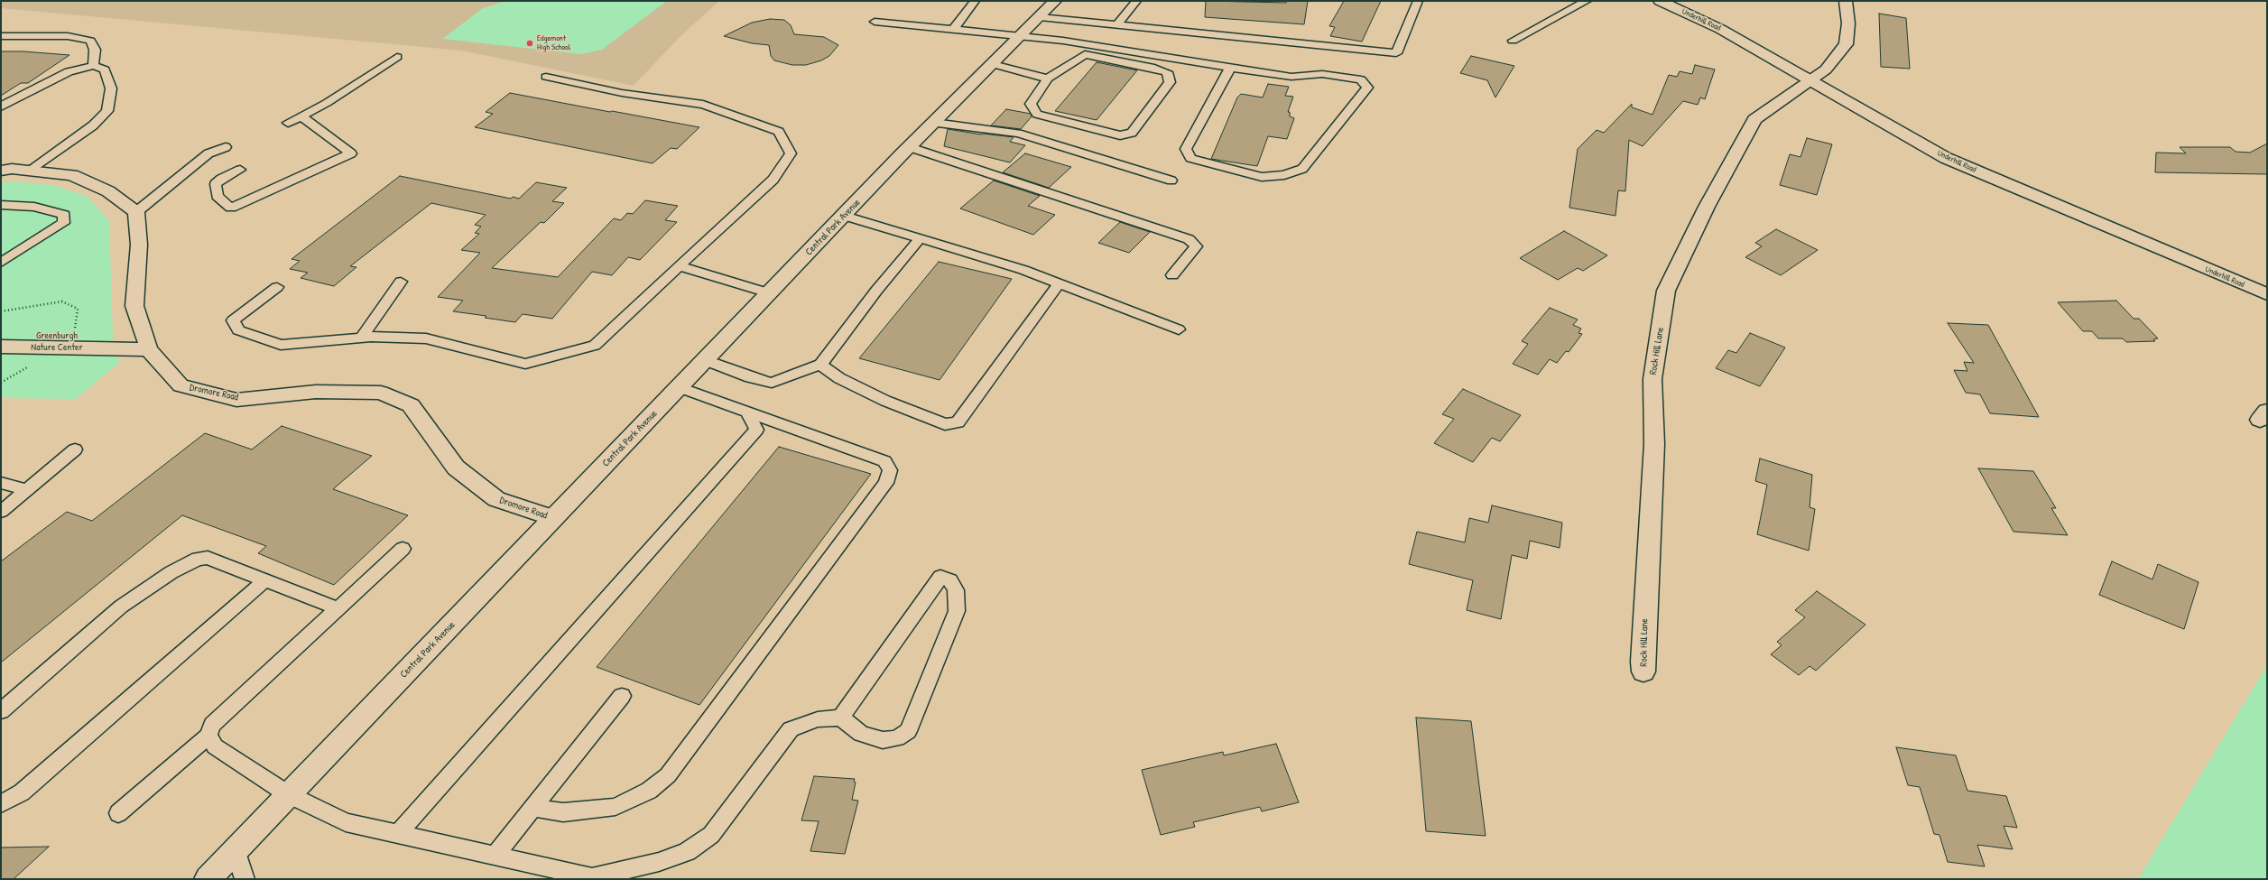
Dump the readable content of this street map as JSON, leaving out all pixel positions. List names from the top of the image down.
{
  "streets": {
    "street": [
      "Underhill Road",
      "Central Park Avenue",
      "Rock Hill Lane",
      "Dromore Road"
    ]
  },
  "crossings": [
    ["Underhill Road", "Rock Hill Lane"],
    ["Central Park Avenue", "Dromore Road"]
  ],
  "parks": ["Greenburgh Nature Center"],
  "places": ["Edgemont High School"]
}
